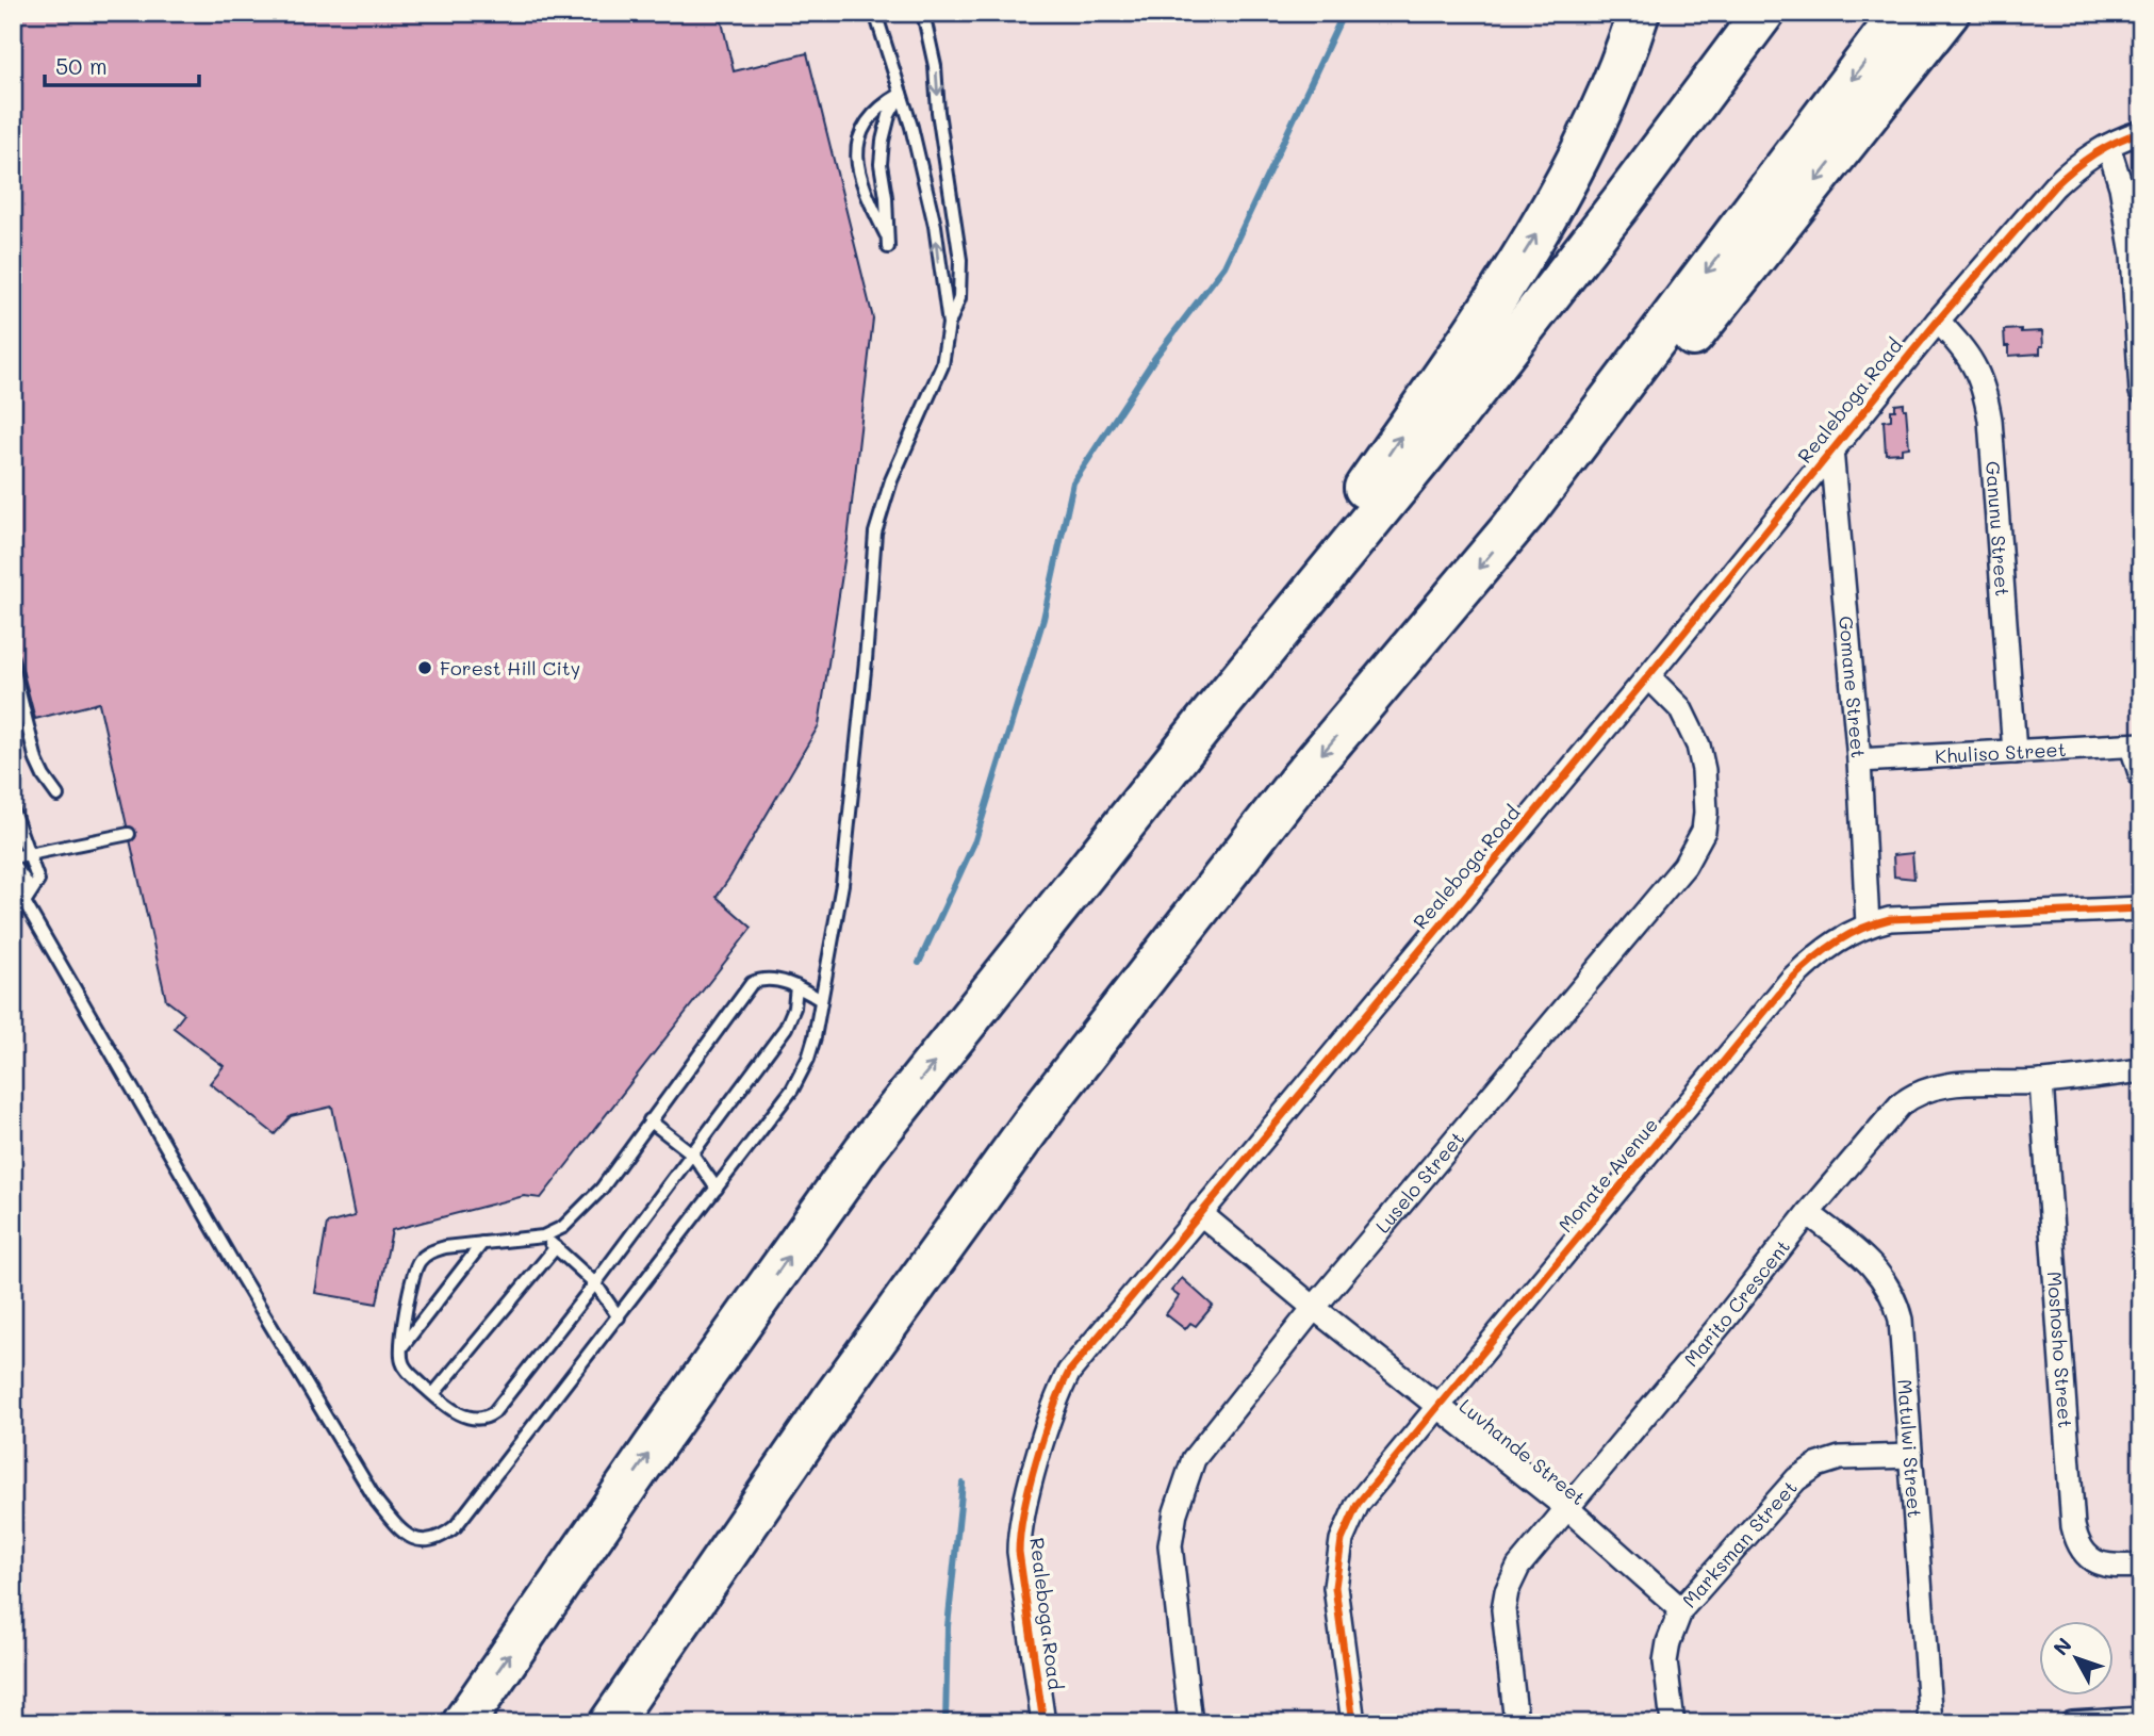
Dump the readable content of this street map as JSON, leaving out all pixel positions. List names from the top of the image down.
{
  "streets": {
    "street": [
      "Realeboga Road",
      "Ganunu Street",
      "Gomane Street",
      "Khuliso Street",
      "Monate Avenue",
      "Luselo Street",
      "Marito Crescent",
      "Moshosho Street",
      "Matulwi Street",
      "Luvhande Street",
      "Marksman Street"
    ]
  },
  "crossings": [
    ["Realeboga Road", "Ganunu Street"],
    ["Realeboga Road", "Gomane Street"],
    ["Realeboga Road", "Luselo Street"],
    ["Realeboga Road", "Luvhande Street"],
    ["Ganunu Street", "Khuliso Street"],
    ["Gomane Street", "Khuliso Street"],
    ["Gomane Street", "Monate Avenue"],
    ["Monate Avenue", "Luvhande Street"],
    ["Luselo Street", "Luvhande Street"],
    ["Marito Crescent", "Moshosho Street"],
    ["Marito Crescent", "Matulwi Street"],
    ["Marito Crescent", "Luvhande Street"],
    ["Matulwi Street", "Marksman Street"],
    ["Luvhande Street", "Marksman Street"]
  ],
  "places": ["Forest Hill City"],
  "scale_bar": "50 m",
  "north": "top left"
}
